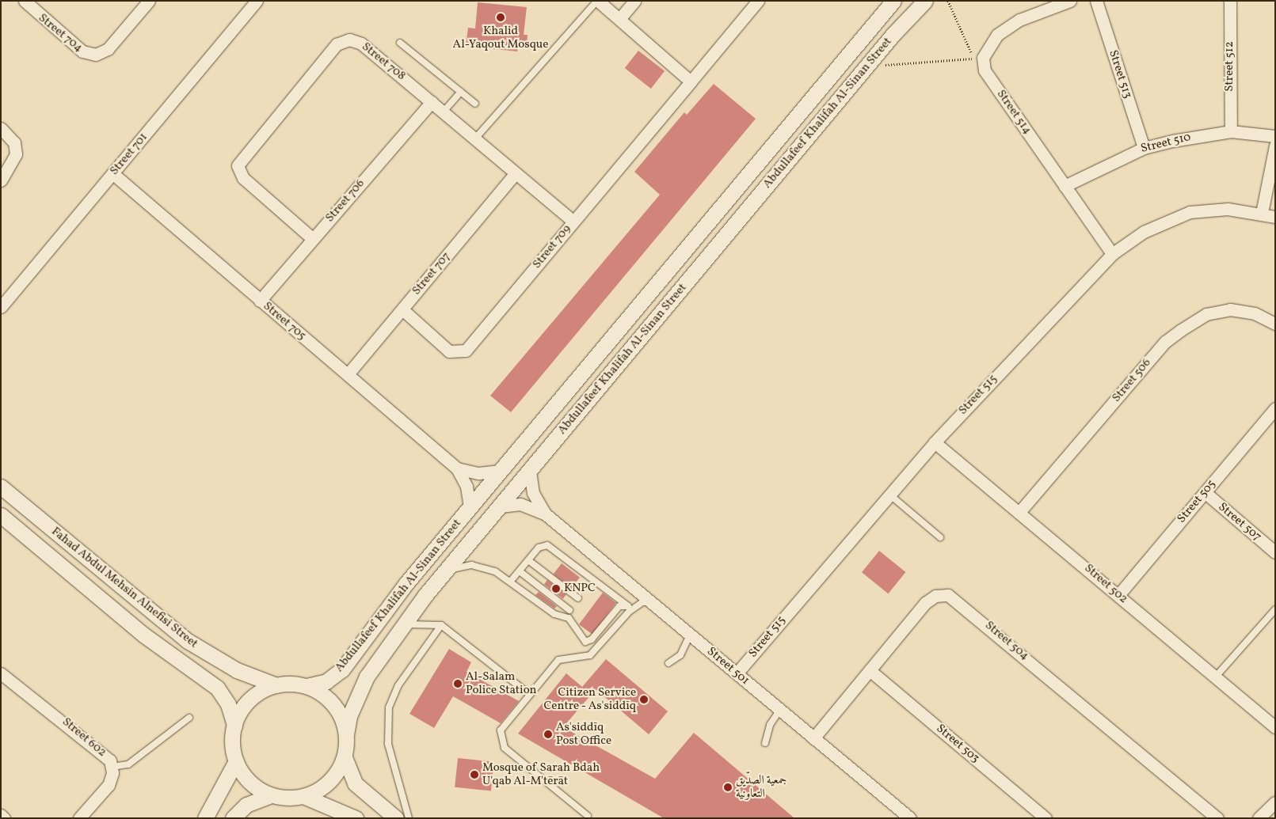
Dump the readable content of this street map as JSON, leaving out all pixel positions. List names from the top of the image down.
{
  "streets": {
    "street": [
      "Street 704",
      "Street 708",
      "Street 512",
      "Street 513",
      "Street 514",
      "Abdullafeef Khalifah Al-Sinan Street",
      "Street 510",
      "Street 701",
      "Street 706",
      "Street 709",
      "Street 707",
      "Street 705",
      "Street 506",
      "Street 515",
      "Street 505",
      "Street 507",
      "Street 502",
      "Fahad Abdul Mehsin Alnefisi Street",
      "Street 504",
      "Street 501",
      "Street 602",
      "Street 503"
    ]
  },
  "crossings": [
    ["Street 708", "Street 706"],
    ["Street 708", "Street 709"],
    ["Street 708", "Street 707"],
    ["Street 512", "Street 510"],
    ["Street 513", "Street 510"],
    ["Street 514", "Street 510"],
    ["Street 514", "Street 515"],
    ["Abdullafeef Khalifah Al-Sinan Street", "Street 705"],
    ["Abdullafeef Khalifah Al-Sinan Street", "Fahad Abdul Mehsin Alnefisi Street"],
    ["Abdullafeef Khalifah Al-Sinan Street", "Street 501"],
    ["Street 701", "Street 705"],
    ["Street 706", "Street 705"],
    ["Street 709", "Street 707"],
    ["Street 707", "Street 705"],
    ["Street 506", "Street 502"],
    ["Street 515", "Street 502"],
    ["Street 515", "Street 501"],
    ["Street 505", "Street 507"],
    ["Street 505", "Street 502"],
    ["Street 504", "Street 501"],
    ["Street 504", "Street 503"]
  ],
  "places": [
    "Khalid Al-Yaqout Mosque",
    "KNPC",
    "Al-Salam Police Station",
    "Citizen Service Centre - As'siddīq",
    "As'siddīq Post Office",
    "Mosque of Sarah Bdah U'qab Al-M'tērāt",
    "جمعية الصدّيق التعاونية"
  ]
}
